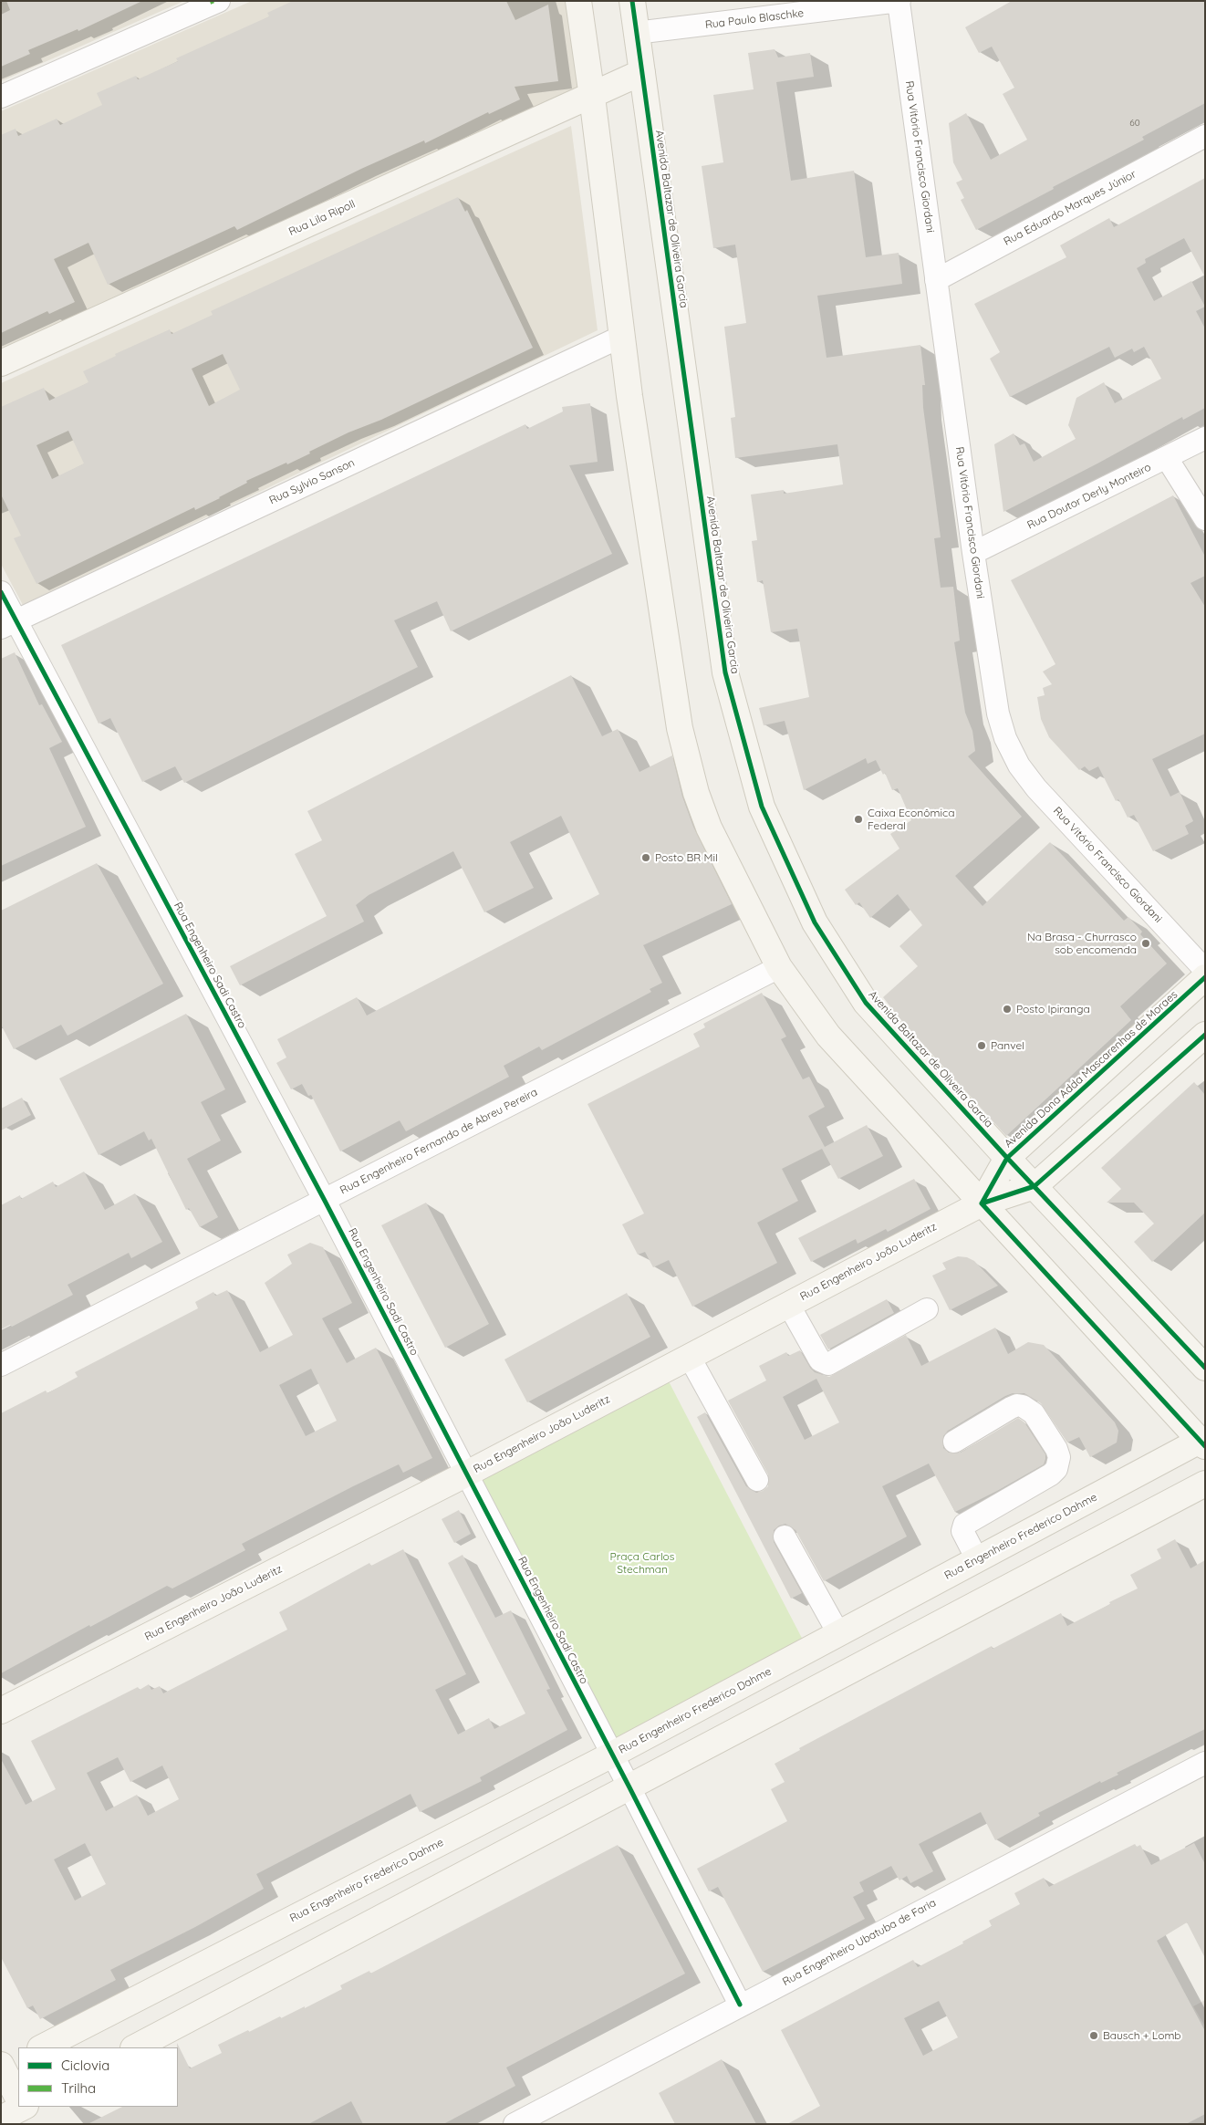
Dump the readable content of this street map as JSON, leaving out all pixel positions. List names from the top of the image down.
{
  "streets": {
    "street": [
      "Rua Paulo Blaschke",
      "Rua Vitório Francisco Giordani",
      "Rua Eduardo Marques Júnior",
      "Rua Lila Ripoll",
      "Avenida Baltazar de Oliveira Garcia",
      "Rua Sylvio Sanson",
      "Rua Doutor Derly Monteiro",
      "Rua Engenheiro Sadi Castro",
      "Avenida Dona Adda Mascarenhas de Moraes",
      "Rua Engenheiro Fernando de Abreu Pereira",
      "Rua Engenheiro João Luderitz",
      "Rua Engenheiro Frederico Dahme",
      "Rua Engenheiro Ubatuba de Faria"
    ]
  },
  "crossings": [
    ["Rua Paulo Blaschke", "Rua Vitório Francisco Giordani"],
    ["Rua Paulo Blaschke", "Avenida Baltazar de Oliveira Garcia"],
    ["Rua Vitório Francisco Giordani", "Rua Eduardo Marques Júnior"],
    ["Rua Vitório Francisco Giordani", "Rua Doutor Derly Monteiro"],
    ["Rua Lila Ripoll", "Avenida Baltazar de Oliveira Garcia"],
    ["Avenida Baltazar de Oliveira Garcia", "Avenida Dona Adda Mascarenhas de Moraes"],
    ["Avenida Baltazar de Oliveira Garcia", "Rua Engenheiro João Luderitz"],
    ["Rua Sylvio Sanson", "Rua Engenheiro Sadi Castro"],
    ["Rua Engenheiro Sadi Castro", "Rua Engenheiro Fernando de Abreu Pereira"],
    ["Rua Engenheiro Sadi Castro", "Rua Engenheiro João Luderitz"],
    ["Rua Engenheiro Sadi Castro", "Rua Engenheiro Frederico Dahme"],
    ["Rua Engenheiro Sadi Castro", "Rua Engenheiro Ubatuba de Faria"],
    ["Avenida Dona Adda Mascarenhas de Moraes", "Rua Engenheiro João Luderitz"]
  ],
  "parks": ["Praça Carlos Stechman"],
  "places": [
    "Caixa Econômica Federal",
    "Posto BR Mil",
    "Na Brasa - Churrasco sob encomenda",
    "Posto Ipiranga",
    "Panvel",
    "Bausch + Lomb"
  ],
  "house_numbers": ["60"],
  "legend": ["Ciclovia", "Trilha"]
}
